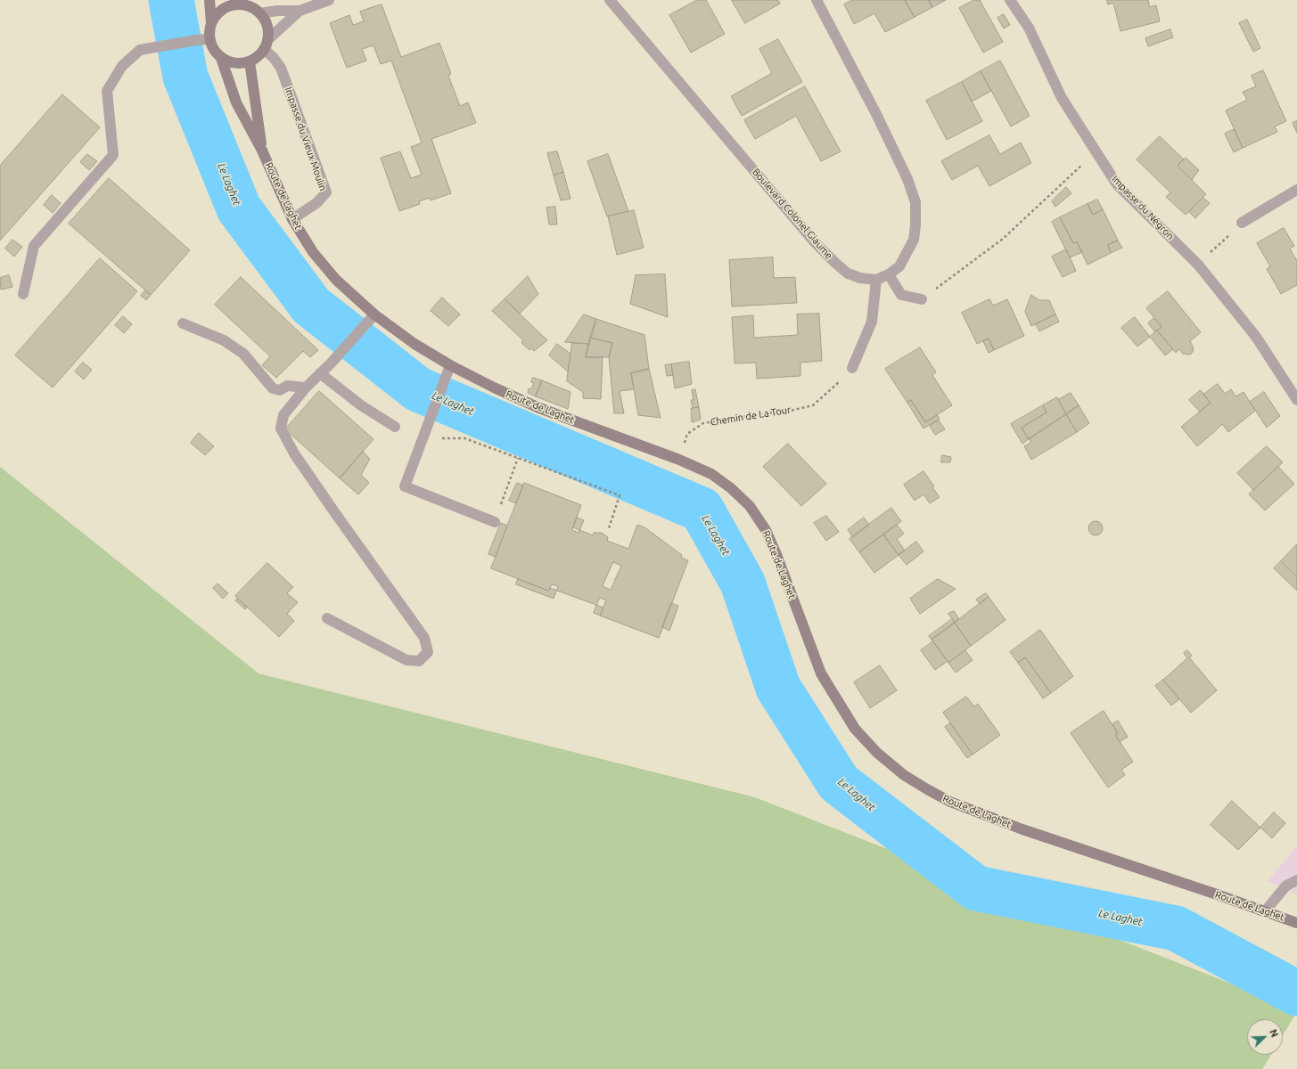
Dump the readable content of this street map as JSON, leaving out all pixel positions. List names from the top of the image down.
{
  "streets": {
    "main road": ["Route de Laghet"],
    "street": ["Impasse du Vieux Moulin", "Impasse du Négron", "Boulevard Colonel Giaume"],
    "path": ["Chemin de La Tour"]
  },
  "crossings": [
    ["Impasse du Vieux Moulin", "Route de Laghet"],
    ["Route de Laghet", "Chemin de La Tour"]
  ],
  "water": ["Le Laghet"],
  "north": "top right"
}
